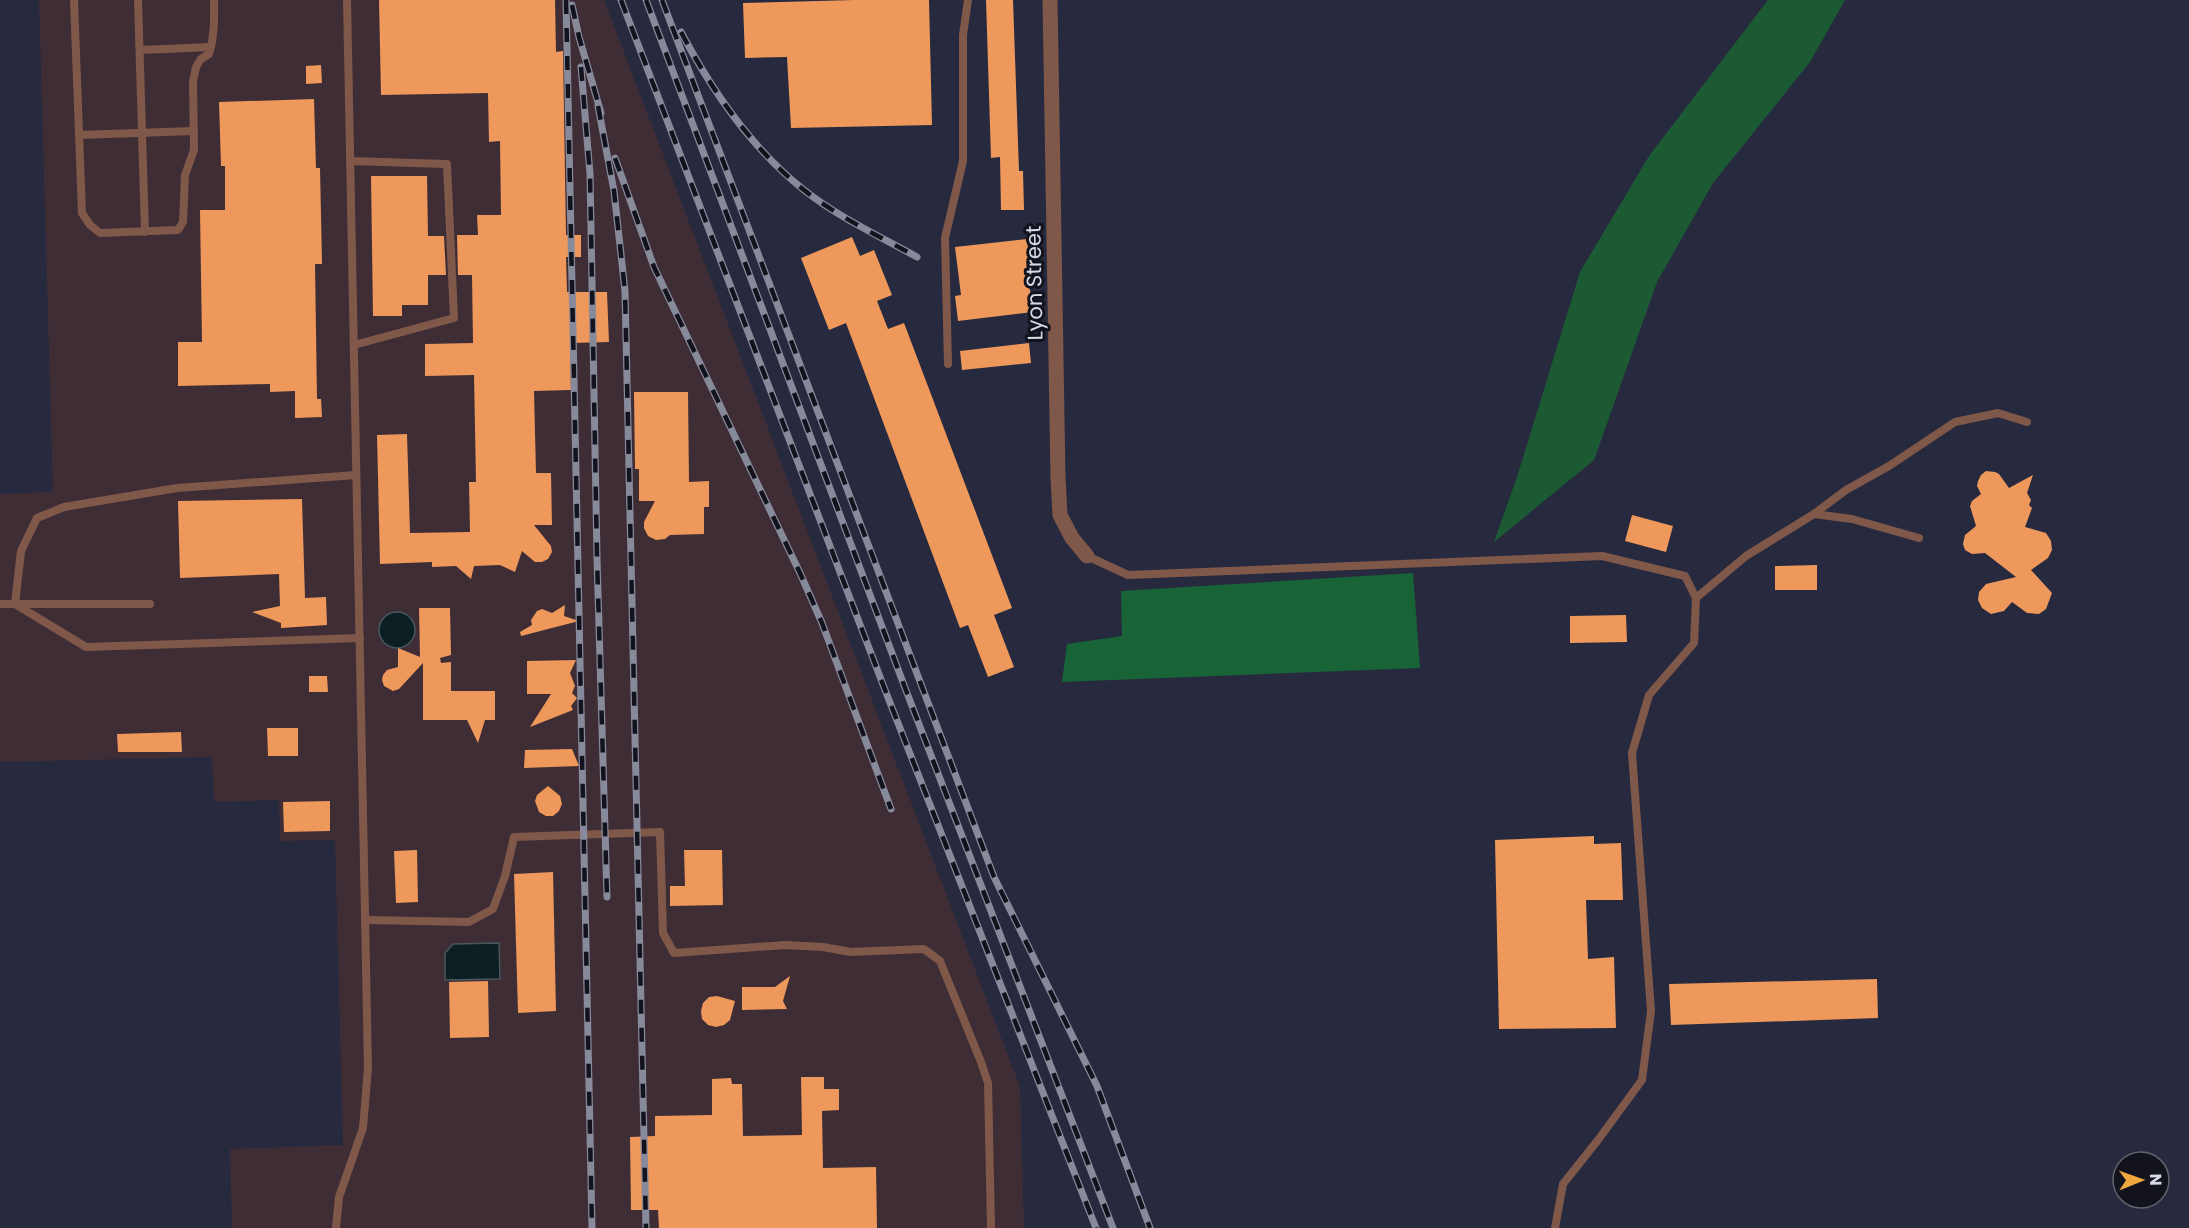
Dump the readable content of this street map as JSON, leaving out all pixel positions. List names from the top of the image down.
{
  "streets": {
    "street": ["Lyon Street"]
  },
  "north": "right"
}
